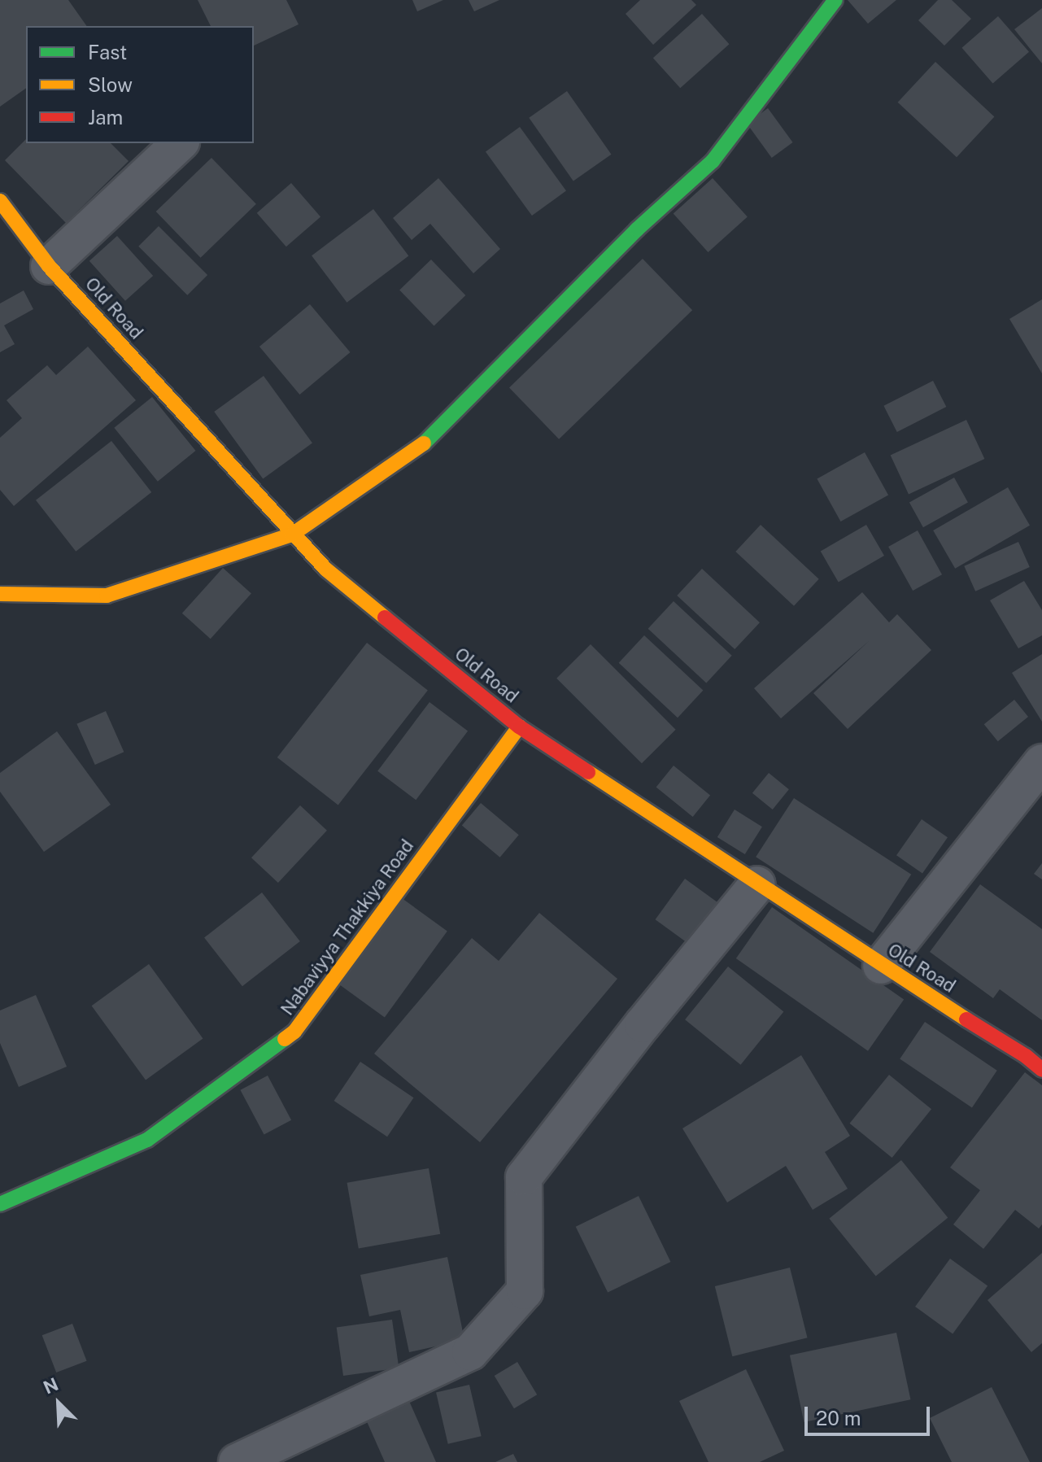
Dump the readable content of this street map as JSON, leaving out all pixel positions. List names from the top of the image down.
{
  "streets": {
    "street": ["Old Road", "Nabaviyya Thakkiya Road"]
  },
  "crossings": [
    ["Old Road", "Nabaviyya Thakkiya Road"]
  ],
  "legend": ["Fast", "Slow", "Jam"],
  "scale_bar": "20 m",
  "north": "top left"
}
